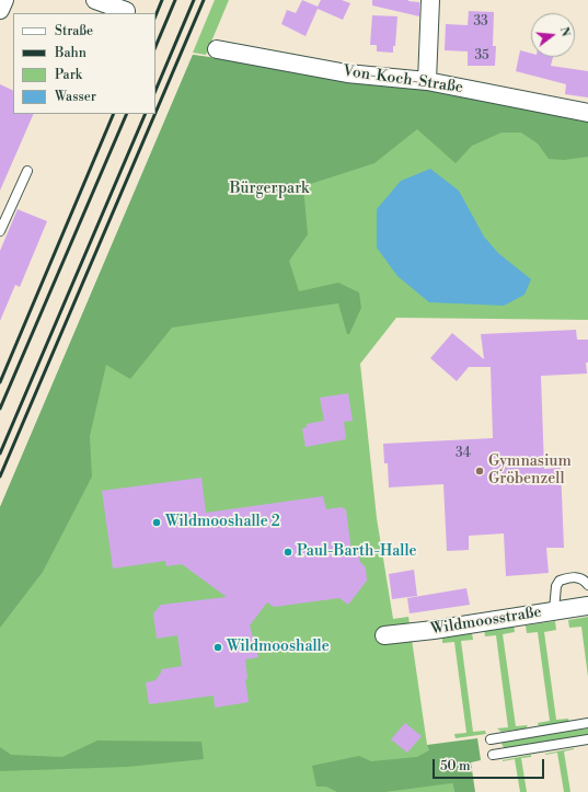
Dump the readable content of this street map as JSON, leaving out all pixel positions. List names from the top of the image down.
{
  "streets": {
    "street": ["Von-Koch-Straße", "Wildmoosstraße"]
  },
  "parks": ["Bürgerpark"],
  "places": [
    "Gymnasium Gröbenzell",
    "Wildmooshalle 2",
    "Paul-Barth-Halle",
    "Wildmooshalle"
  ],
  "house_numbers": ["33", "35", "34"],
  "legend": [
    "Straße",
    "Bahn",
    "Park",
    "Wasser"
  ],
  "scale_bar": "50 m",
  "north": "right"
}
